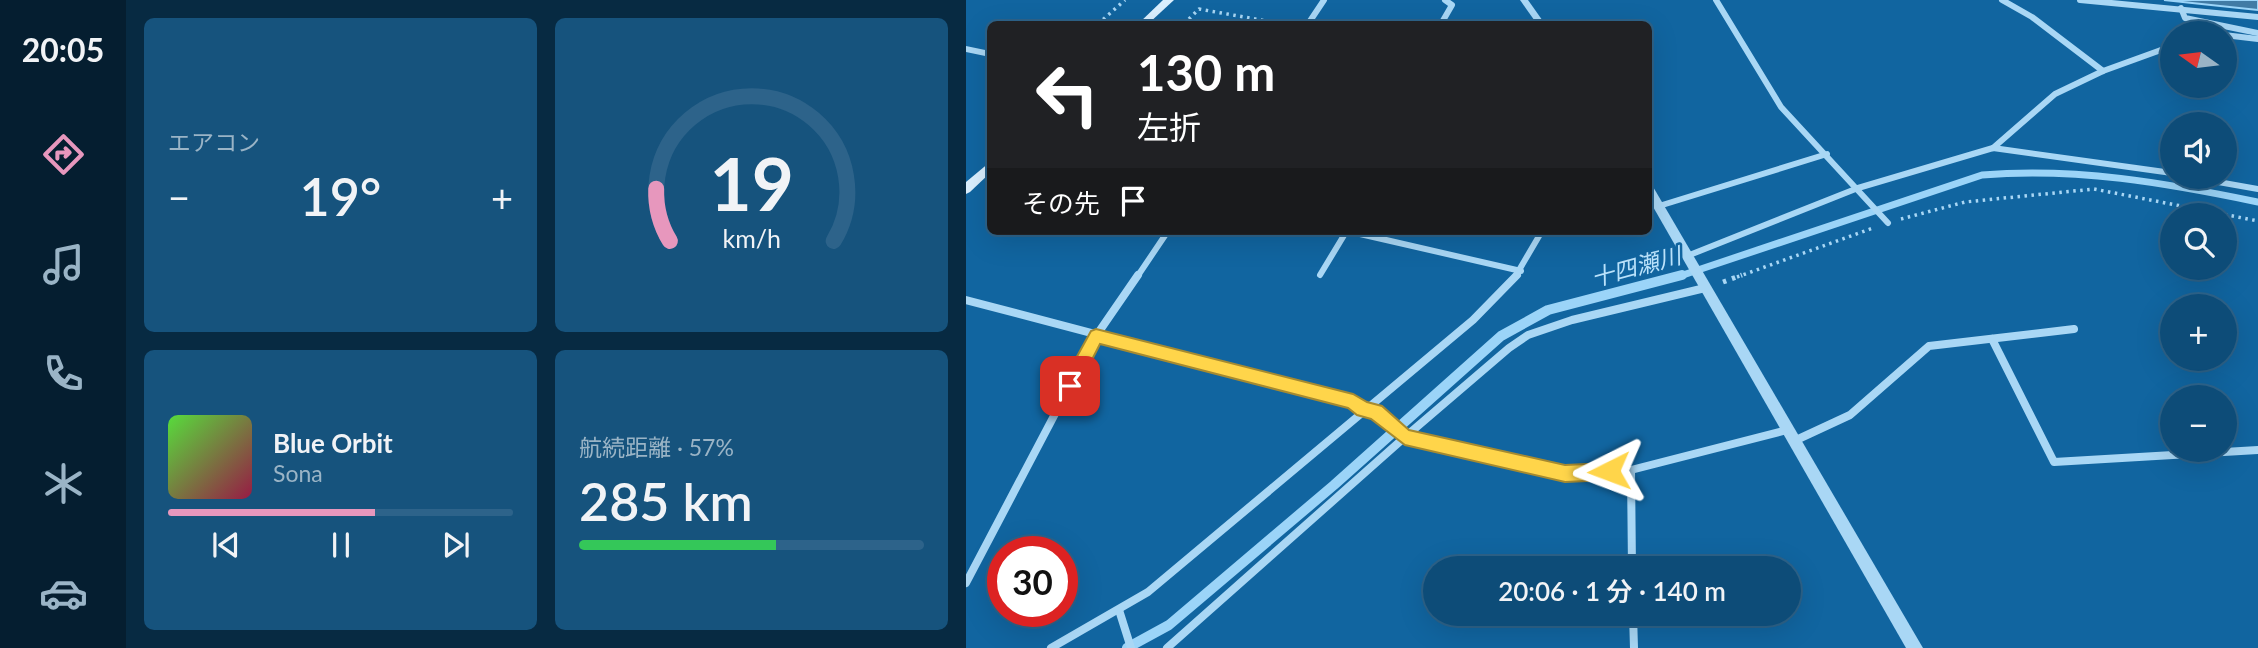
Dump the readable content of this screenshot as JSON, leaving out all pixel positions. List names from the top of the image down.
{
  "water": ["十四瀬川"],
  "north": "left",
  "page": {
    "tabs": "20:05",
    "tile": [
      "エアコン",
      ["航続距離 · 57%", "285 km"]
    ],
    "map_buttons": ["+", "−"],
    "turn": ["130 m", "左折"],
    "heat": ["−", "19°", "+"],
    "then": "その先",
    "song": ["Blue Orbit", "Sona"],
    "limit": "30",
    "trip": "20:06 · 1 分 · 140 m",
    "gauge": ["19", "km/h"]
  }
}
